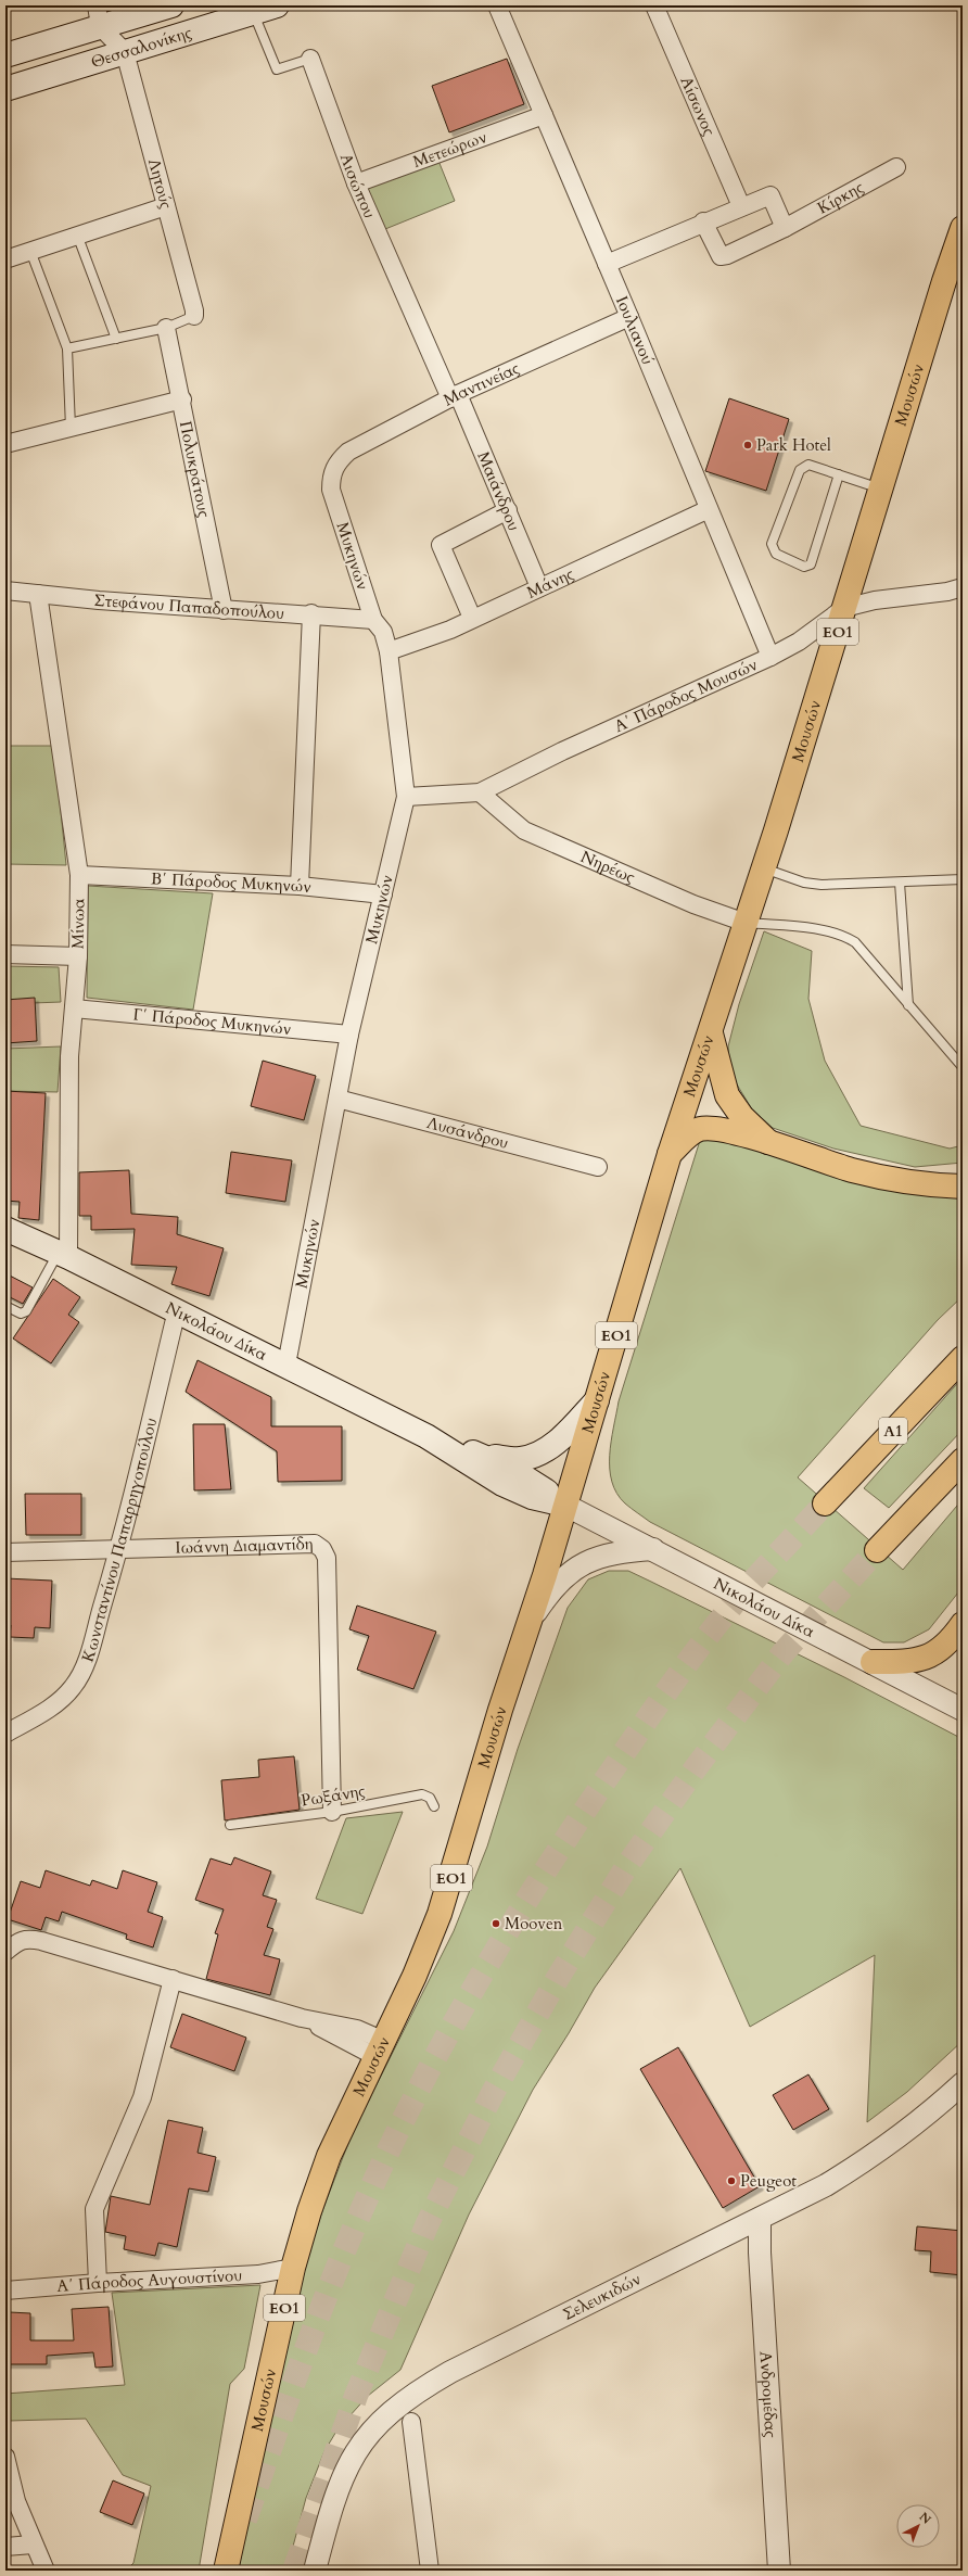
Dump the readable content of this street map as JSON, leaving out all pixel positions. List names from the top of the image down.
{
  "streets": {
    "main road": [
      "Θεσσαλονίκης",
      "Μουσών",
      "ΕΟ1",
      "Νικολάου Δίκα",
      "Α1"
    ],
    "street": [
      "Αίσωνος",
      "Μετεώρων",
      "Λητούς",
      "Αισώπου",
      "Κίρκης",
      "Ιουλιανού",
      "Μαντινείας",
      "Πολυκράτους",
      "Μαιάνδρου",
      "Μυκηνών",
      "Μάνης",
      "Στεφάνου Παπαδοπούλου",
      "Α΄ Πάροδος Μουσών",
      "Νηρέως",
      "Β΄ Πάροδος Μυκηνών",
      "Μίνωα",
      "Γ΄ Πάροδος Μυκηνών",
      "Λυσάνδρου",
      "Κωνσταντίνου Παπαρρηγοπούλου",
      "Ιωάννη Διαμαντίδη",
      "Α΄ Πάροδος Αυγουστίνου",
      "Σελευκιδών",
      "Ανδρομέδας"
    ],
    "lane": ["Ρωξάνης"]
  },
  "crossings": [
    ["Θεσσαλονίκης", "Λητούς"],
    ["Θεσσαλονίκης", "Αισώπου"],
    ["Μετεώρων", "Αισώπου"],
    ["Μετεώρων", "Ιουλιανού"],
    ["Αισώπου", "Μαντινείας"],
    ["Αισώπου", "Μαιάνδρου"],
    ["Ιουλιανού", "Μαντινείας"],
    ["Ιουλιανού", "Μάνης"],
    ["Ιουλιανού", "Α΄ Πάροδος Μουσών"],
    ["Μαντινείας", "Μαιάνδρου"],
    ["Μαντινείας", "Μυκηνών"],
    ["Μουσών", "Α΄ Πάροδος Μουσών"],
    ["Μουσών", "Νηρέως"],
    ["Μουσών", "Νικολάου Δίκα"],
    ["Μουσών", "Α΄ Πάροδος Αυγουστίνου"],
    ["Πολυκράτους", "Στεφάνου Παπαδοπούλου"],
    ["Μαιάνδρου", "Μάνης"],
    ["Μυκηνών", "Μάνης"],
    ["Μυκηνών", "Στεφάνου Παπαδοπούλου"],
    ["Μυκηνών", "Α΄ Πάροδος Μουσών"],
    ["Μυκηνών", "Β΄ Πάροδος Μυκηνών"],
    ["Μυκηνών", "Γ΄ Πάροδος Μυκηνών"],
    ["Μυκηνών", "Λυσάνδρου"],
    ["Μυκηνών", "Νικολάου Δίκα"],
    ["Στεφάνου Παπαδοπούλου", "Μίνωα"],
    ["Α΄ Πάροδος Μουσών", "Νηρέως"],
    ["Β΄ Πάροδος Μυκηνών", "Μίνωα"],
    ["Μίνωα", "Γ΄ Πάροδος Μυκηνών"],
    ["Μίνωα", "Νικολάου Δίκα"],
    ["Νικολάου Δίκα", "Κωνσταντίνου Παπαρρηγοπούλου"],
    ["Κωνσταντίνου Παπαρρηγοπούλου", "Ιωάννη Διαμαντίδη"],
    ["Ιωάννη Διαμαντίδη", "Ρωξάνης"],
    ["Σελευκιδών", "Ανδρομέδας"]
  ],
  "places": ["Park Hotel", "Mooven", "Peugeot"],
  "north": "top right"
}
